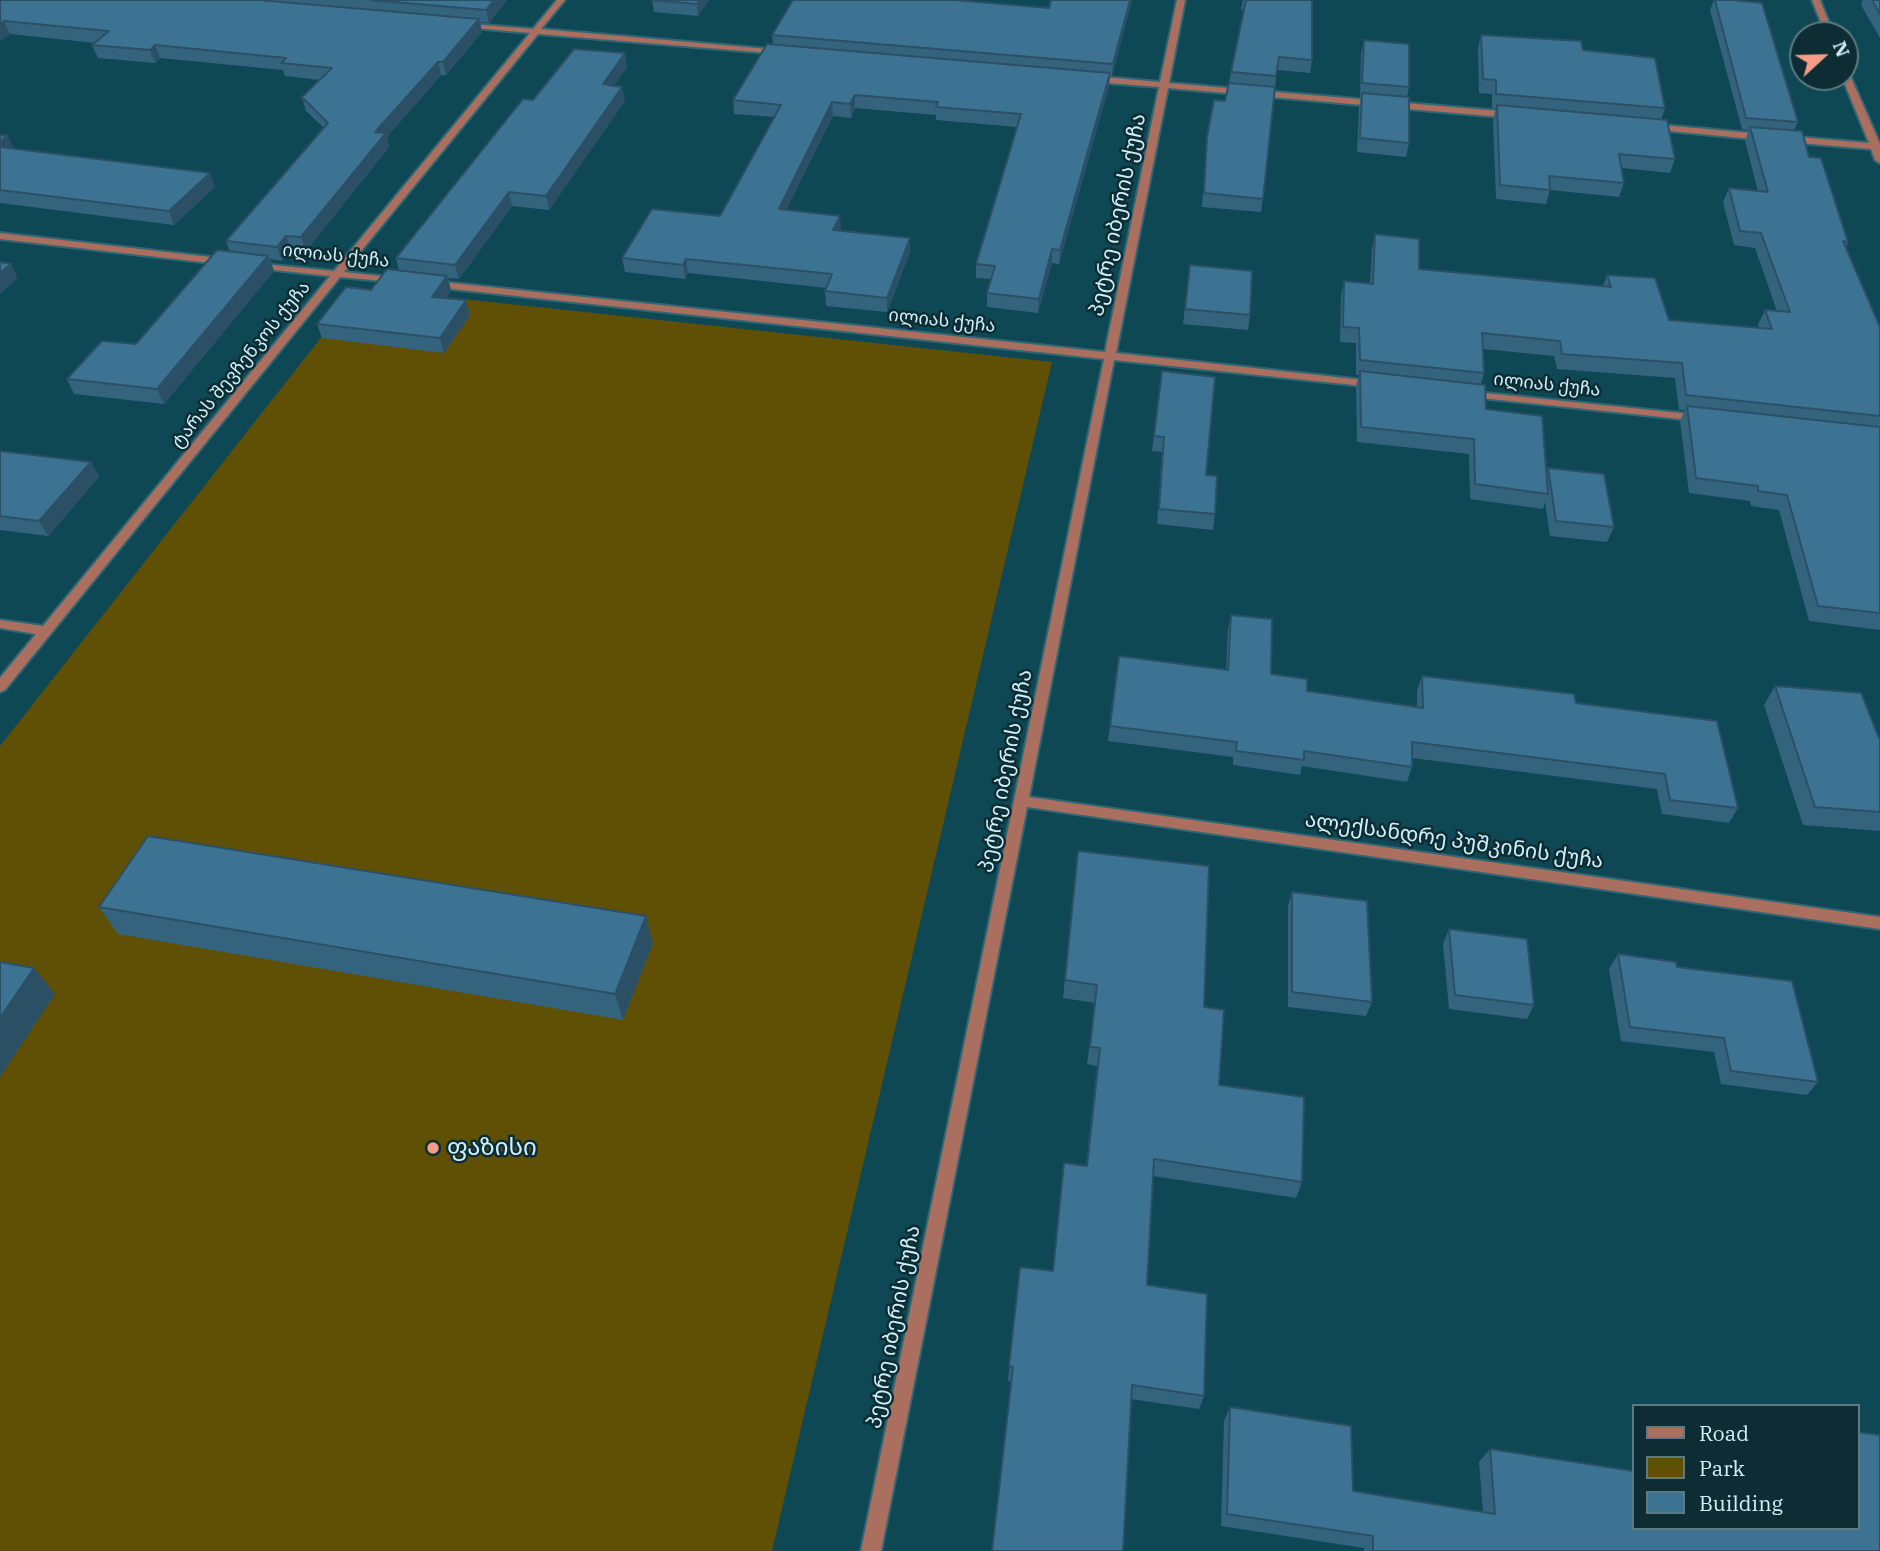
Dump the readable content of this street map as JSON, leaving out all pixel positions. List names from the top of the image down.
{
  "streets": {
    "street": [
      "პეტრე იბერის ქუჩა",
      "ილიას ქუჩა",
      "ტარას შევჩენკოს ქუჩა",
      "ალექსანდრე პუშკინის ქუჩა"
    ]
  },
  "crossings": [
    ["პეტრე იბერის ქუჩა", "ილიას ქუჩა"],
    ["პეტრე იბერის ქუჩა", "ალექსანდრე პუშკინის ქუჩა"],
    ["ილიას ქუჩა", "ტარას შევჩენკოს ქუჩა"]
  ],
  "places": ["ფაზისი"],
  "legend": ["Road", "Park", "Building"],
  "north": "right"
}
